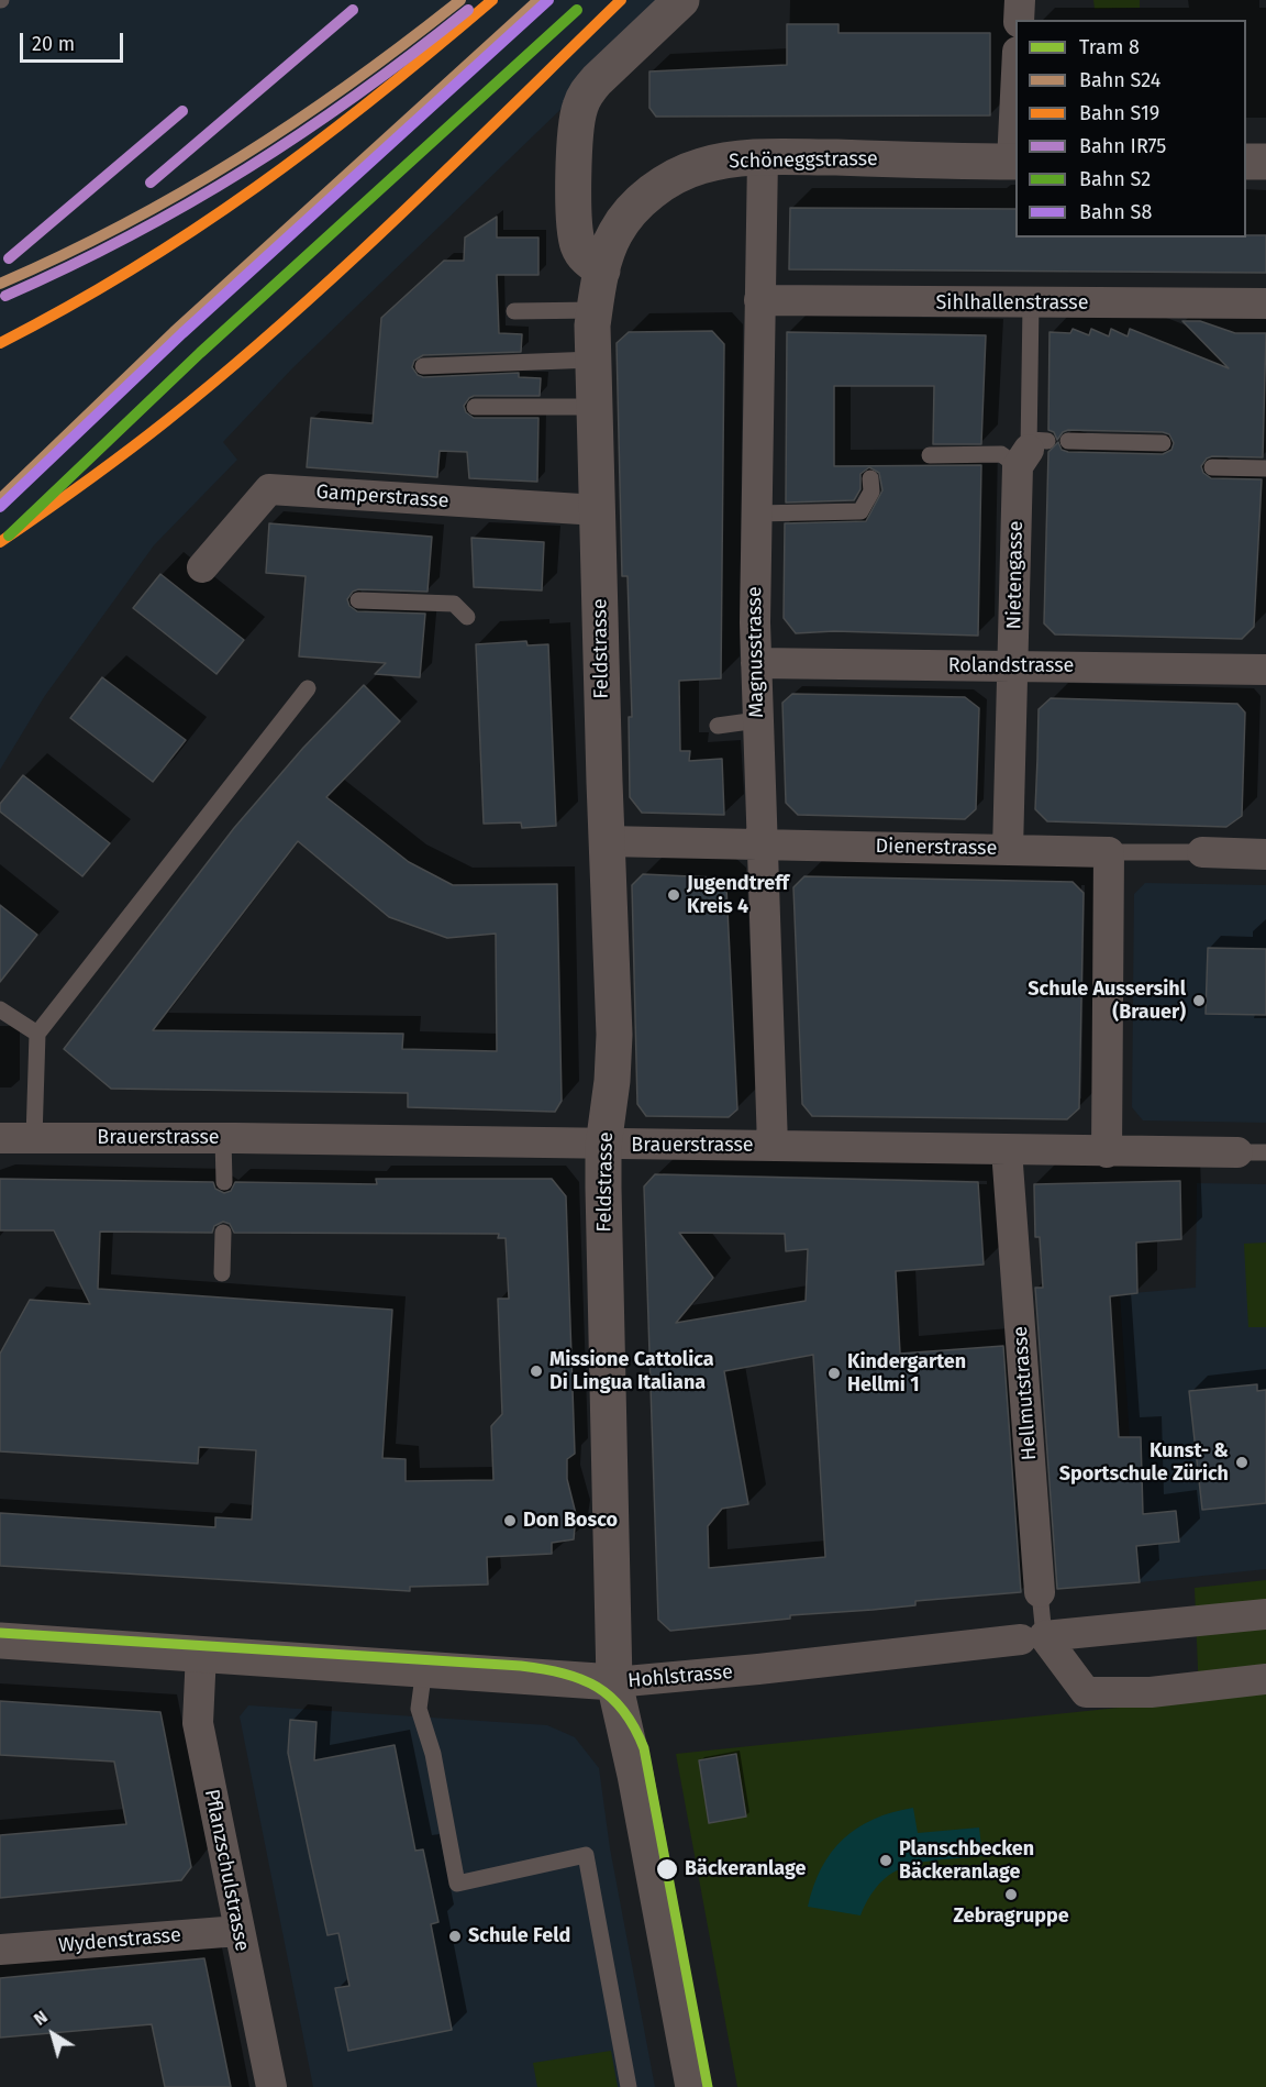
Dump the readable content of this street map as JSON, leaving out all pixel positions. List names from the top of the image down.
{
  "streets": {
    "street": [
      "Schöneggstrasse",
      "Sihlhallenstrasse",
      "Gamperstrasse",
      "Nietengasse",
      "Feldstrasse",
      "Magnusstrasse",
      "Rolandstrasse",
      "Dienerstrasse",
      "Brauerstrasse",
      "Hellmutstrasse",
      "Hohlstrasse",
      "Pflanzschulstrasse",
      "Wydenstrasse"
    ]
  },
  "crossings": [
    ["Schöneggstrasse", "Feldstrasse"],
    ["Schöneggstrasse", "Magnusstrasse"],
    ["Sihlhallenstrasse", "Nietengasse"],
    ["Sihlhallenstrasse", "Magnusstrasse"],
    ["Gamperstrasse", "Feldstrasse"],
    ["Nietengasse", "Rolandstrasse"],
    ["Nietengasse", "Dienerstrasse"],
    ["Feldstrasse", "Dienerstrasse"],
    ["Feldstrasse", "Brauerstrasse"],
    ["Feldstrasse", "Hohlstrasse"],
    ["Magnusstrasse", "Rolandstrasse"],
    ["Magnusstrasse", "Dienerstrasse"],
    ["Magnusstrasse", "Brauerstrasse"],
    ["Brauerstrasse", "Hellmutstrasse"],
    ["Hellmutstrasse", "Hohlstrasse"],
    ["Hohlstrasse", "Pflanzschulstrasse"],
    ["Pflanzschulstrasse", "Wydenstrasse"]
  ],
  "places": [
    "Jugendtreff Kreis 4",
    "Schule Aussersihl (Brauer)",
    "Missione Cattolica Di Lingua Italiana",
    "Kindergarten Hellmi 1",
    "Kunst- & Sportschule Zürich",
    "Don Bosco",
    "Planschbecken Bäckeranlage",
    "Bäckeranlage",
    "Zebragruppe",
    "Schule Feld"
  ],
  "lines": [
    "rail line S24",
    "rail line S19",
    "rail line S8",
    "rail line IR75",
    "rail line S2",
    "tram line 8"
  ],
  "legend": [
    "Tram 8",
    "Bahn S24",
    "Bahn S19",
    "Bahn IR75",
    "Bahn S2",
    "Bahn S8"
  ],
  "scale_bar": "20 m",
  "north": "top left"
}
